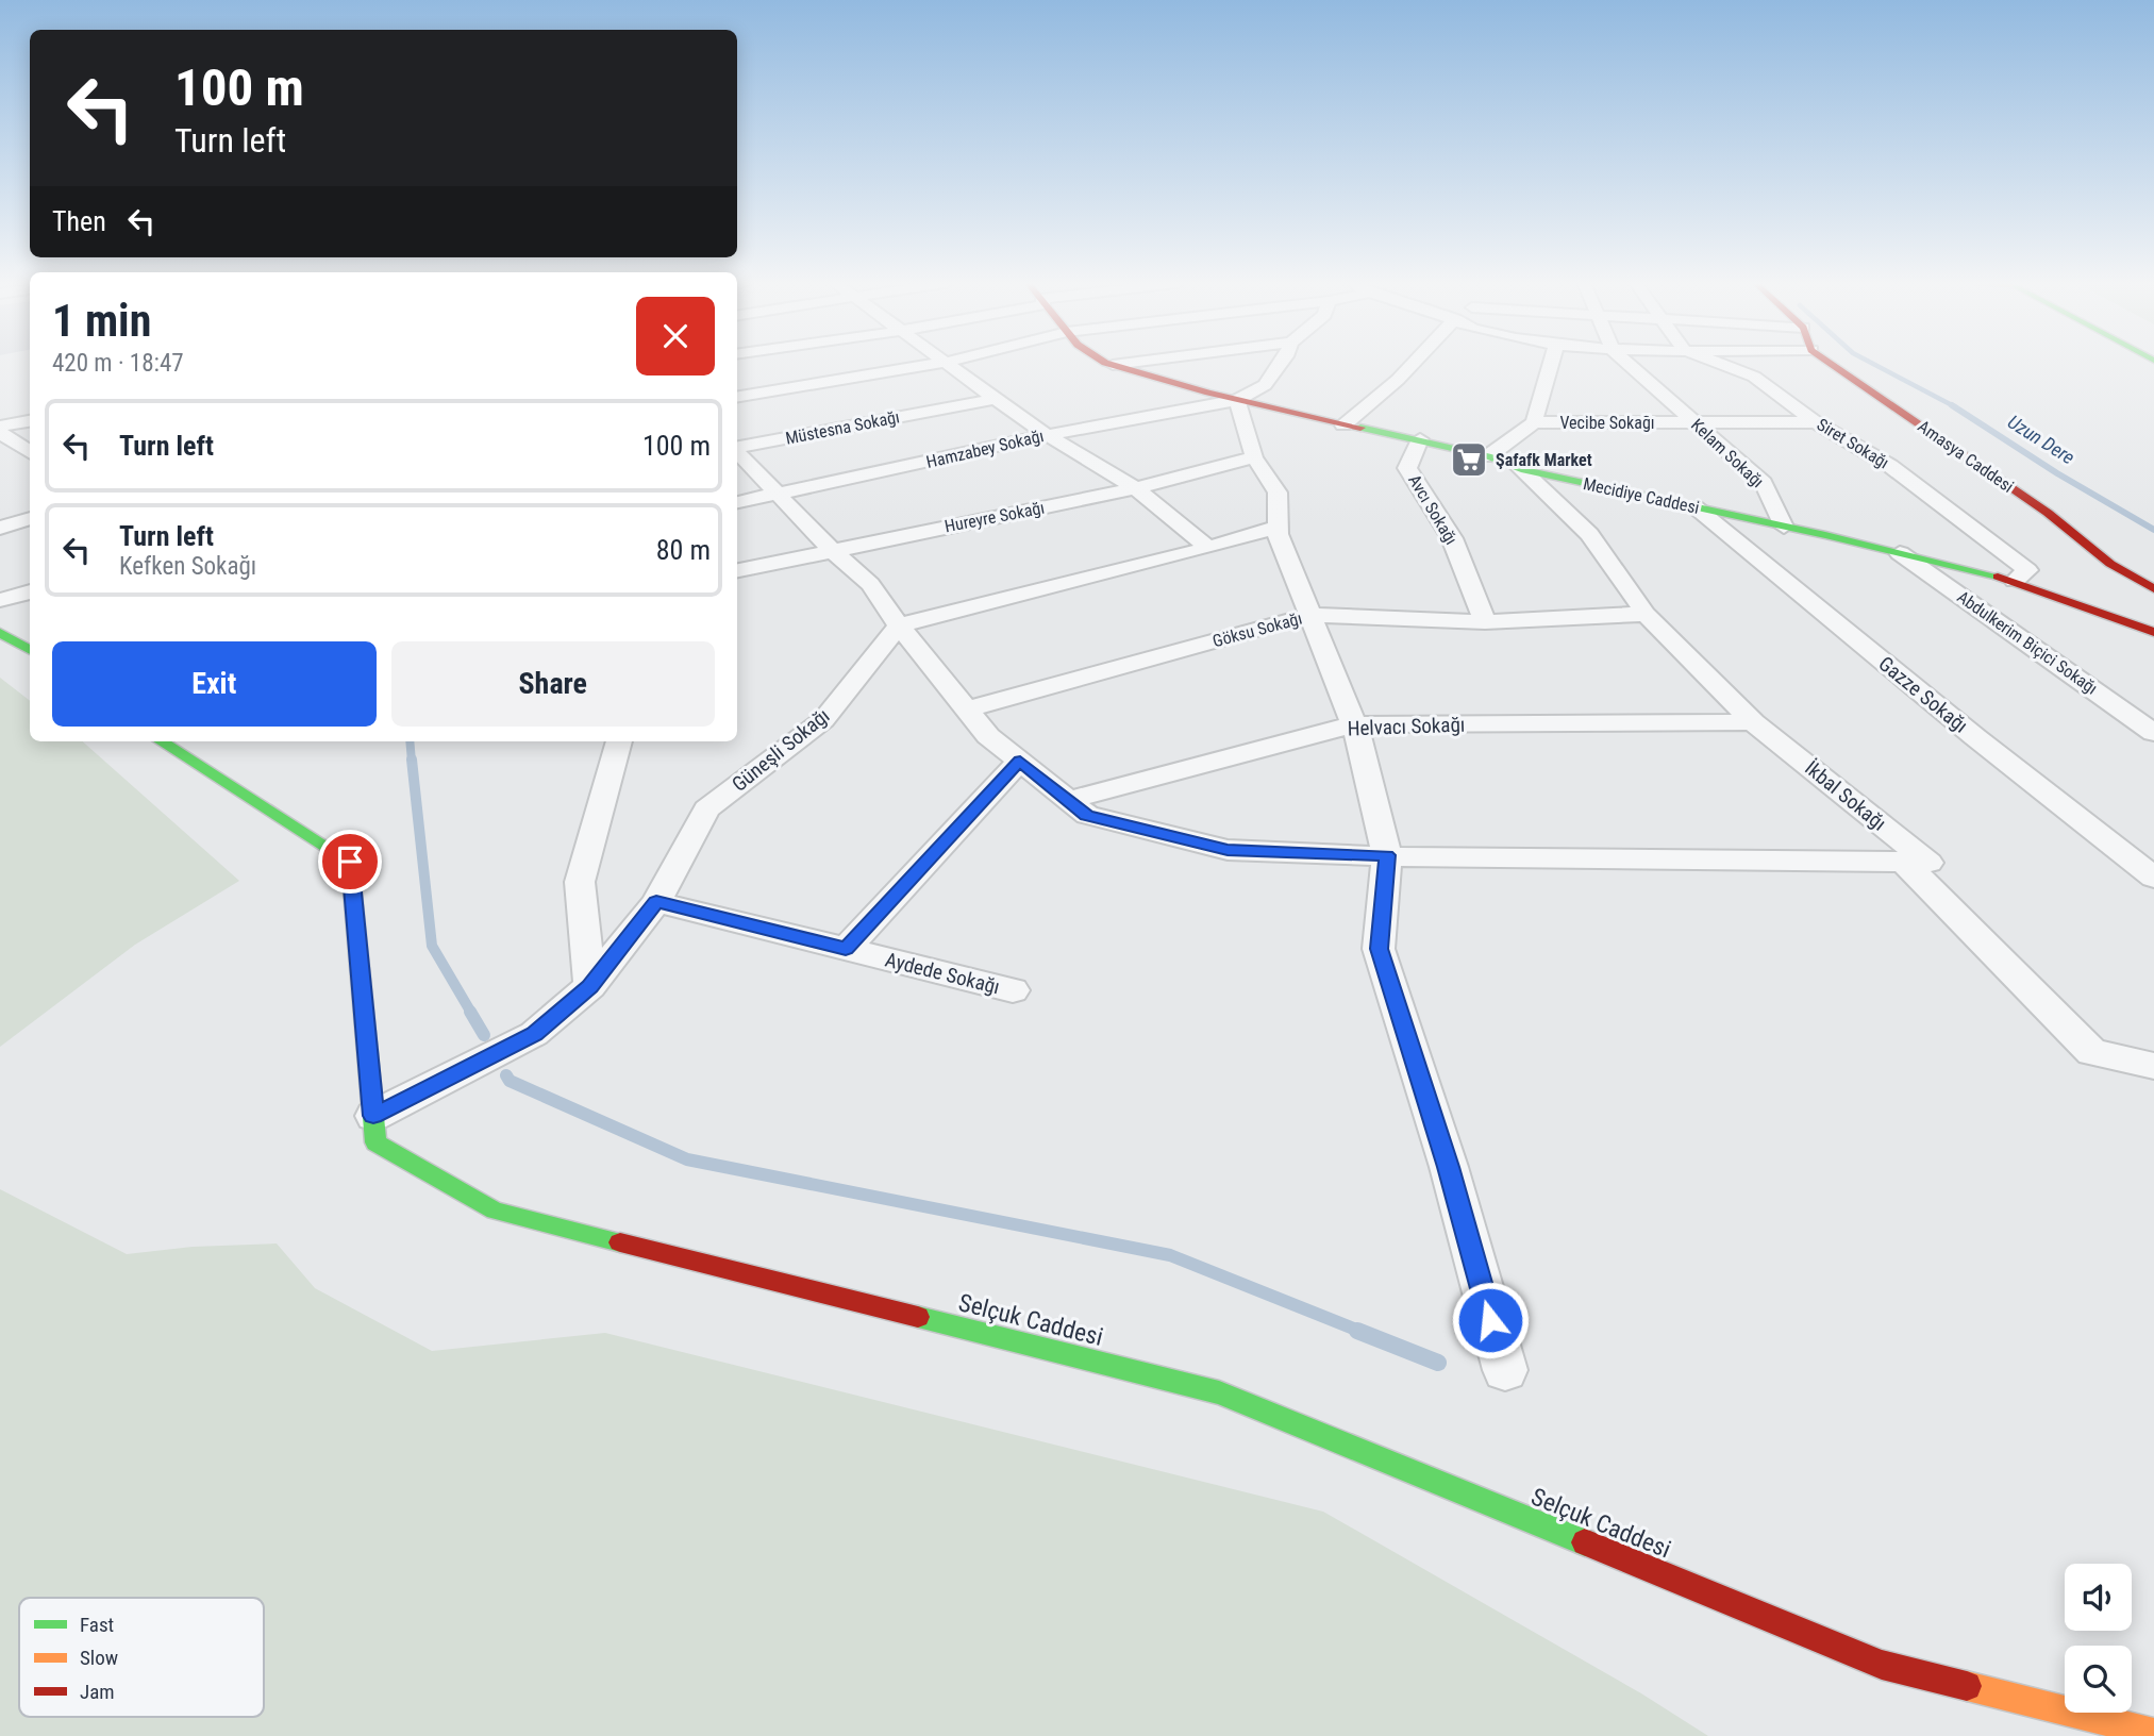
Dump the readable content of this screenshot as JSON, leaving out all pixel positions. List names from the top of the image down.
{
  "streets": {
    "street": [
      "Vecibe Sokağı",
      "Müstesna Sokağı",
      "Siret Sokağı",
      "Hamzabey Sokağı",
      "Kelam Sokağı",
      "Amasya Caddesi",
      "Mecidiye Caddesi",
      "Avcı Sokağı",
      "Hureyre Sokağı",
      "Göksu Sokağı",
      "Abdulkerim Biçici Sokağı",
      "Gazze Sokağı",
      "Helvacı Sokağı",
      "Güneşli Sokağı",
      "İkbal Sokağı",
      "Aydede Sokağı",
      "Selçuk Caddesi"
    ]
  },
  "crossings": [
    ["Vecibe Sokağı", "Siret Sokağı"],
    ["Vecibe Sokağı", "Kelam Sokağı"],
    ["Siret Sokağı", "Mecidiye Caddesi"],
    ["Hamzabey Sokağı", "Mecidiye Caddesi"],
    ["Kelam Sokağı", "Mecidiye Caddesi"],
    ["Mecidiye Caddesi", "Avcı Sokağı"],
    ["Mecidiye Caddesi", "Abdulkerim Biçici Sokağı"],
    ["Mecidiye Caddesi", "Gazze Sokağı"],
    ["Mecidiye Caddesi", "İkbal Sokağı"],
    ["Avcı Sokağı", "Göksu Sokağı"],
    ["Göksu Sokağı", "İkbal Sokağı"],
    ["Helvacı Sokağı", "İkbal Sokağı"],
    ["Güneşli Sokağı", "Aydede Sokağı"],
    ["Güneşli Sokağı", "Selçuk Caddesi"]
  ],
  "water": ["Uzun Dere"],
  "places": {
    "supermarket": ["Şafafk Market"]
  },
  "legend": ["Fast", "Slow", "Jam"],
  "page": {
    "turn": ["100 m", "Turn left"],
    "then": "Then",
    "heading": ["1 min", "420 m · 18:47"],
    "list": [
      {
        "name": "Turn left",
        "value": "100 m"
      },
      {
        "name": "Turn left",
        "note": "Kefken Sokağı",
        "value": "80 m"
      }
    ],
    "buttons": ["Exit", "Share"]
  }
}
